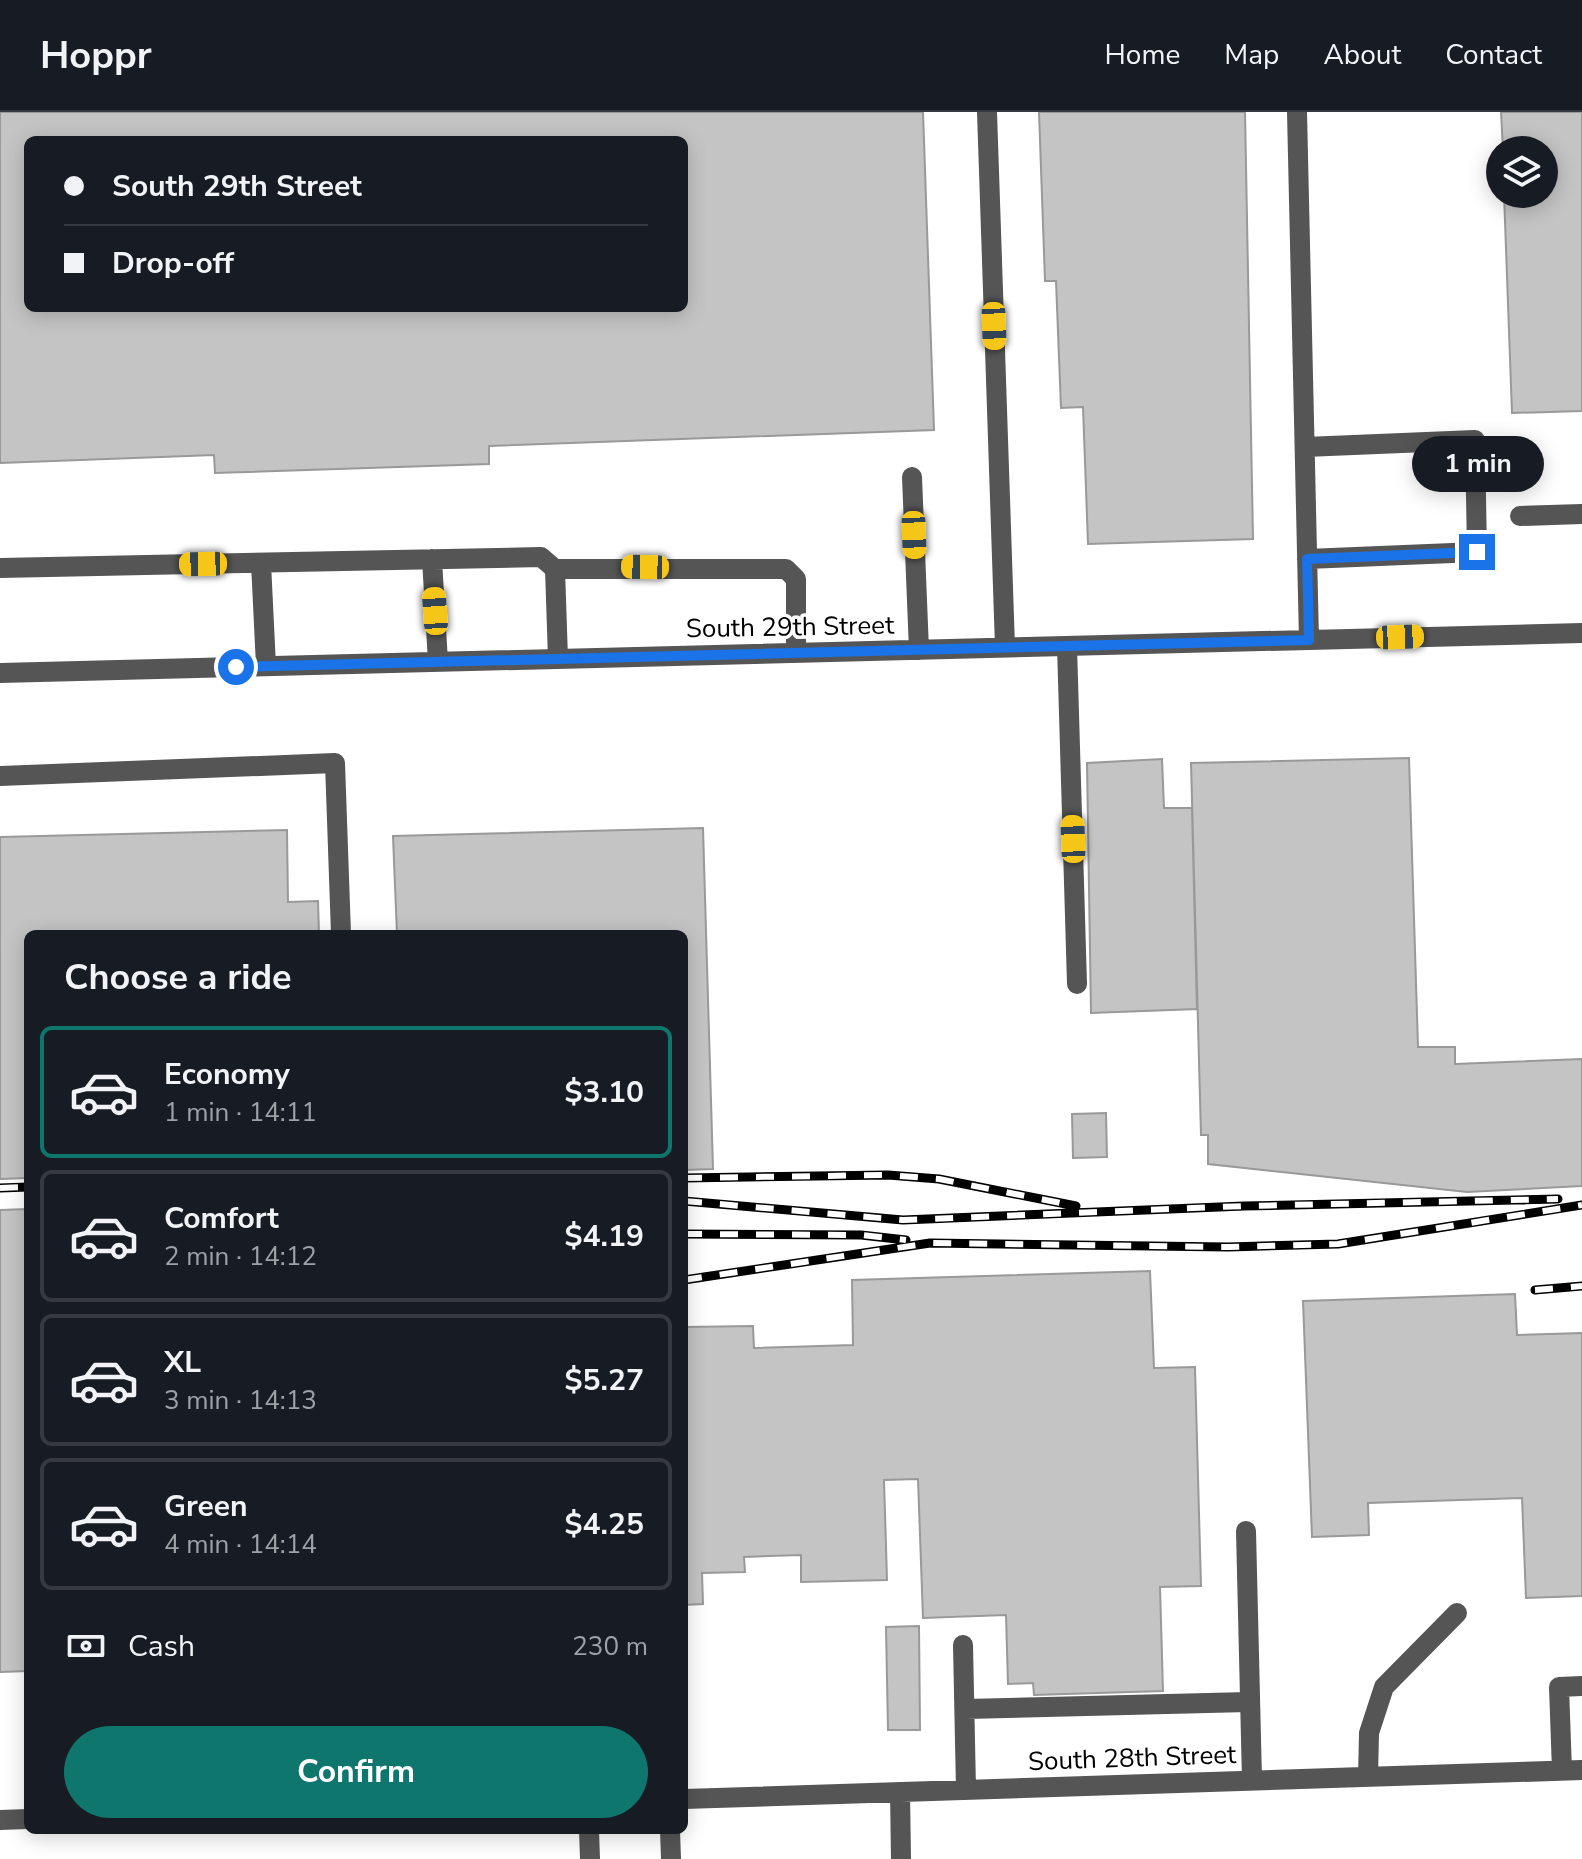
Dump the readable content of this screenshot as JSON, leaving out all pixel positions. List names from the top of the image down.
{
  "streets": {
    "street": ["South 29th Street", "South 28th Street"]
  },
  "page": {
    "header": "Hoppr",
    "nav": [
      "Home",
      "Map",
      "About",
      "Contact"
    ],
    "banner": ["South 29th Street", "Drop-off"],
    "bubble": "1 min",
    "heading": "Choose a ride",
    "list": [
      {
        "name": "Economy",
        "note": "1 min · 14:11",
        "value": "$3.10"
      },
      {
        "name": "Comfort",
        "note": "2 min · 14:12",
        "value": "$4.19"
      },
      {
        "name": "XL",
        "note": "3 min · 14:13",
        "value": "$5.27"
      },
      {
        "name": "Green",
        "note": "4 min · 14:14",
        "value": "$4.25"
      }
    ],
    "pay": ["Cash", "230 m"],
    "buttons": "Confirm"
  }
}
